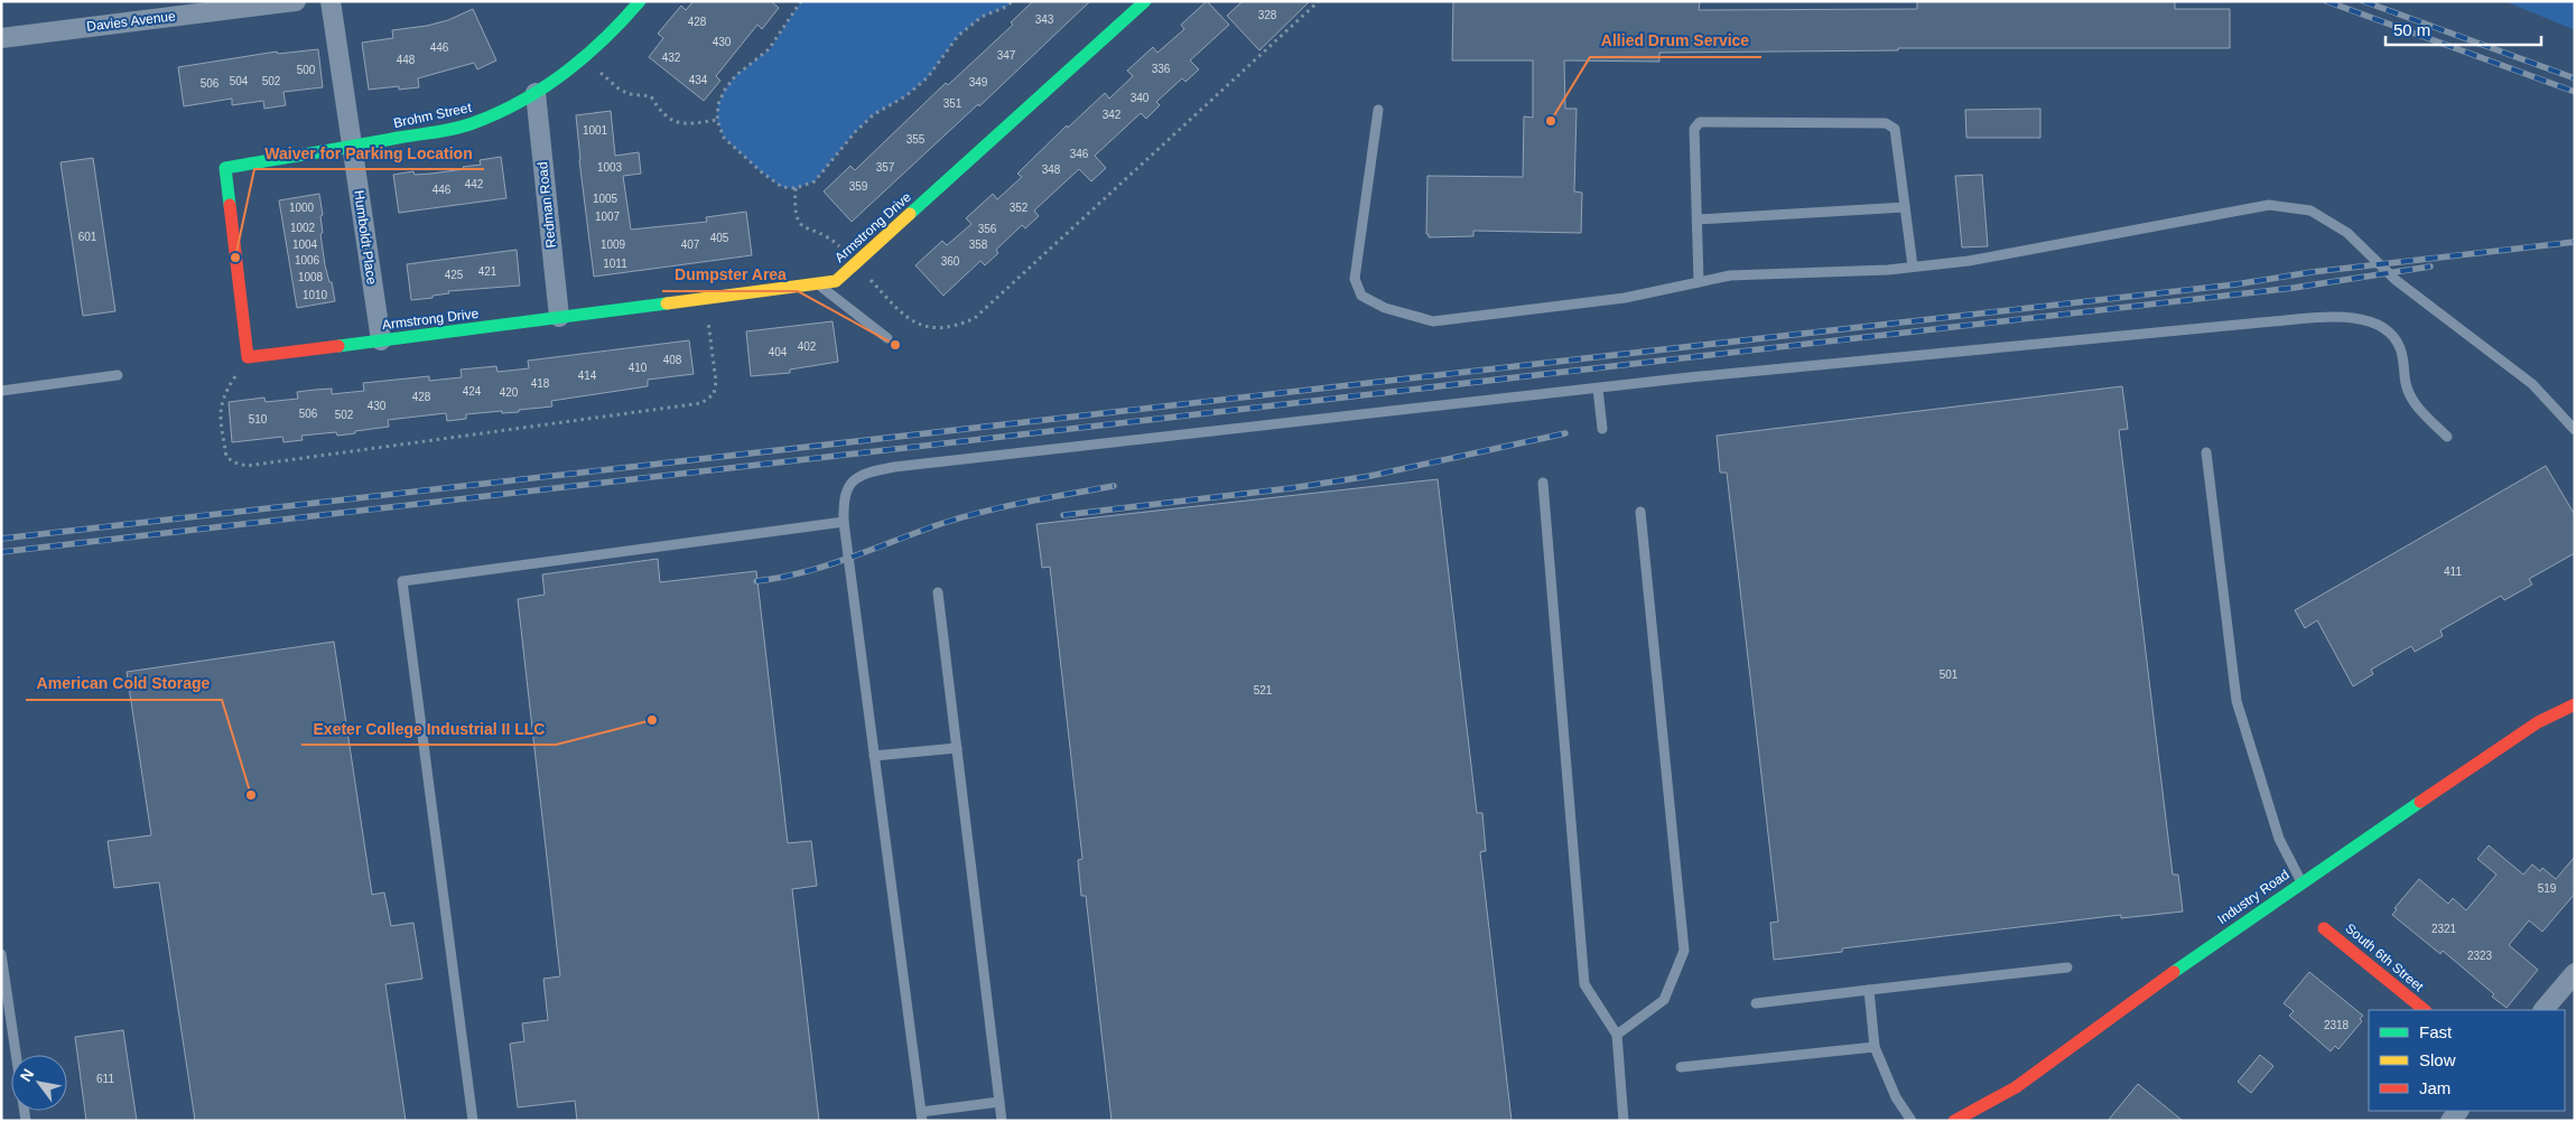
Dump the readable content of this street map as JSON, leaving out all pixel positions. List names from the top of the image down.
{
  "streets": {
    "street": [
      "Davies Avenue",
      "Brohm Street",
      "Redman Road",
      "Armstrong Drive",
      "Humboldt Place",
      "Industry Road",
      "South 6th Street"
    ]
  },
  "crossings": [
    ["Brohm Street", "Redman Road"],
    ["Brohm Street", "Armstrong Drive"],
    ["Brohm Street", "Humboldt Place"],
    ["Redman Road", "Armstrong Drive"],
    ["Armstrong Drive", "Humboldt Place"]
  ],
  "places": [
    "Allied Drum Service",
    "Waiver for Parking Location",
    "Dumpster Area",
    "Exeter College Industrial II LLC",
    "American Cold Storage"
  ],
  "house_numbers": [
    "328",
    "343",
    "428",
    "430",
    "446",
    "347",
    "432",
    "448",
    "336",
    "500",
    "434",
    "504",
    "502",
    "349",
    "506",
    "340",
    "351",
    "342",
    "1001",
    "355",
    "346",
    "1003",
    "357",
    "348",
    "442",
    "359",
    "446",
    "1005",
    "1000",
    "352",
    "1007",
    "1002",
    "356",
    "601",
    "405",
    "1004",
    "1009",
    "407",
    "358",
    "1006",
    "360",
    "1011",
    "421",
    "425",
    "1008",
    "1010",
    "402",
    "404",
    "408",
    "410",
    "414",
    "418",
    "424",
    "420",
    "428",
    "430",
    "506",
    "502",
    "510",
    "411",
    "501",
    "521",
    "519",
    "2321",
    "2323",
    "2318",
    "611"
  ],
  "legend": ["Fast", "Slow", "Jam"],
  "scale_bar": "50 m",
  "north": "top left"
}
